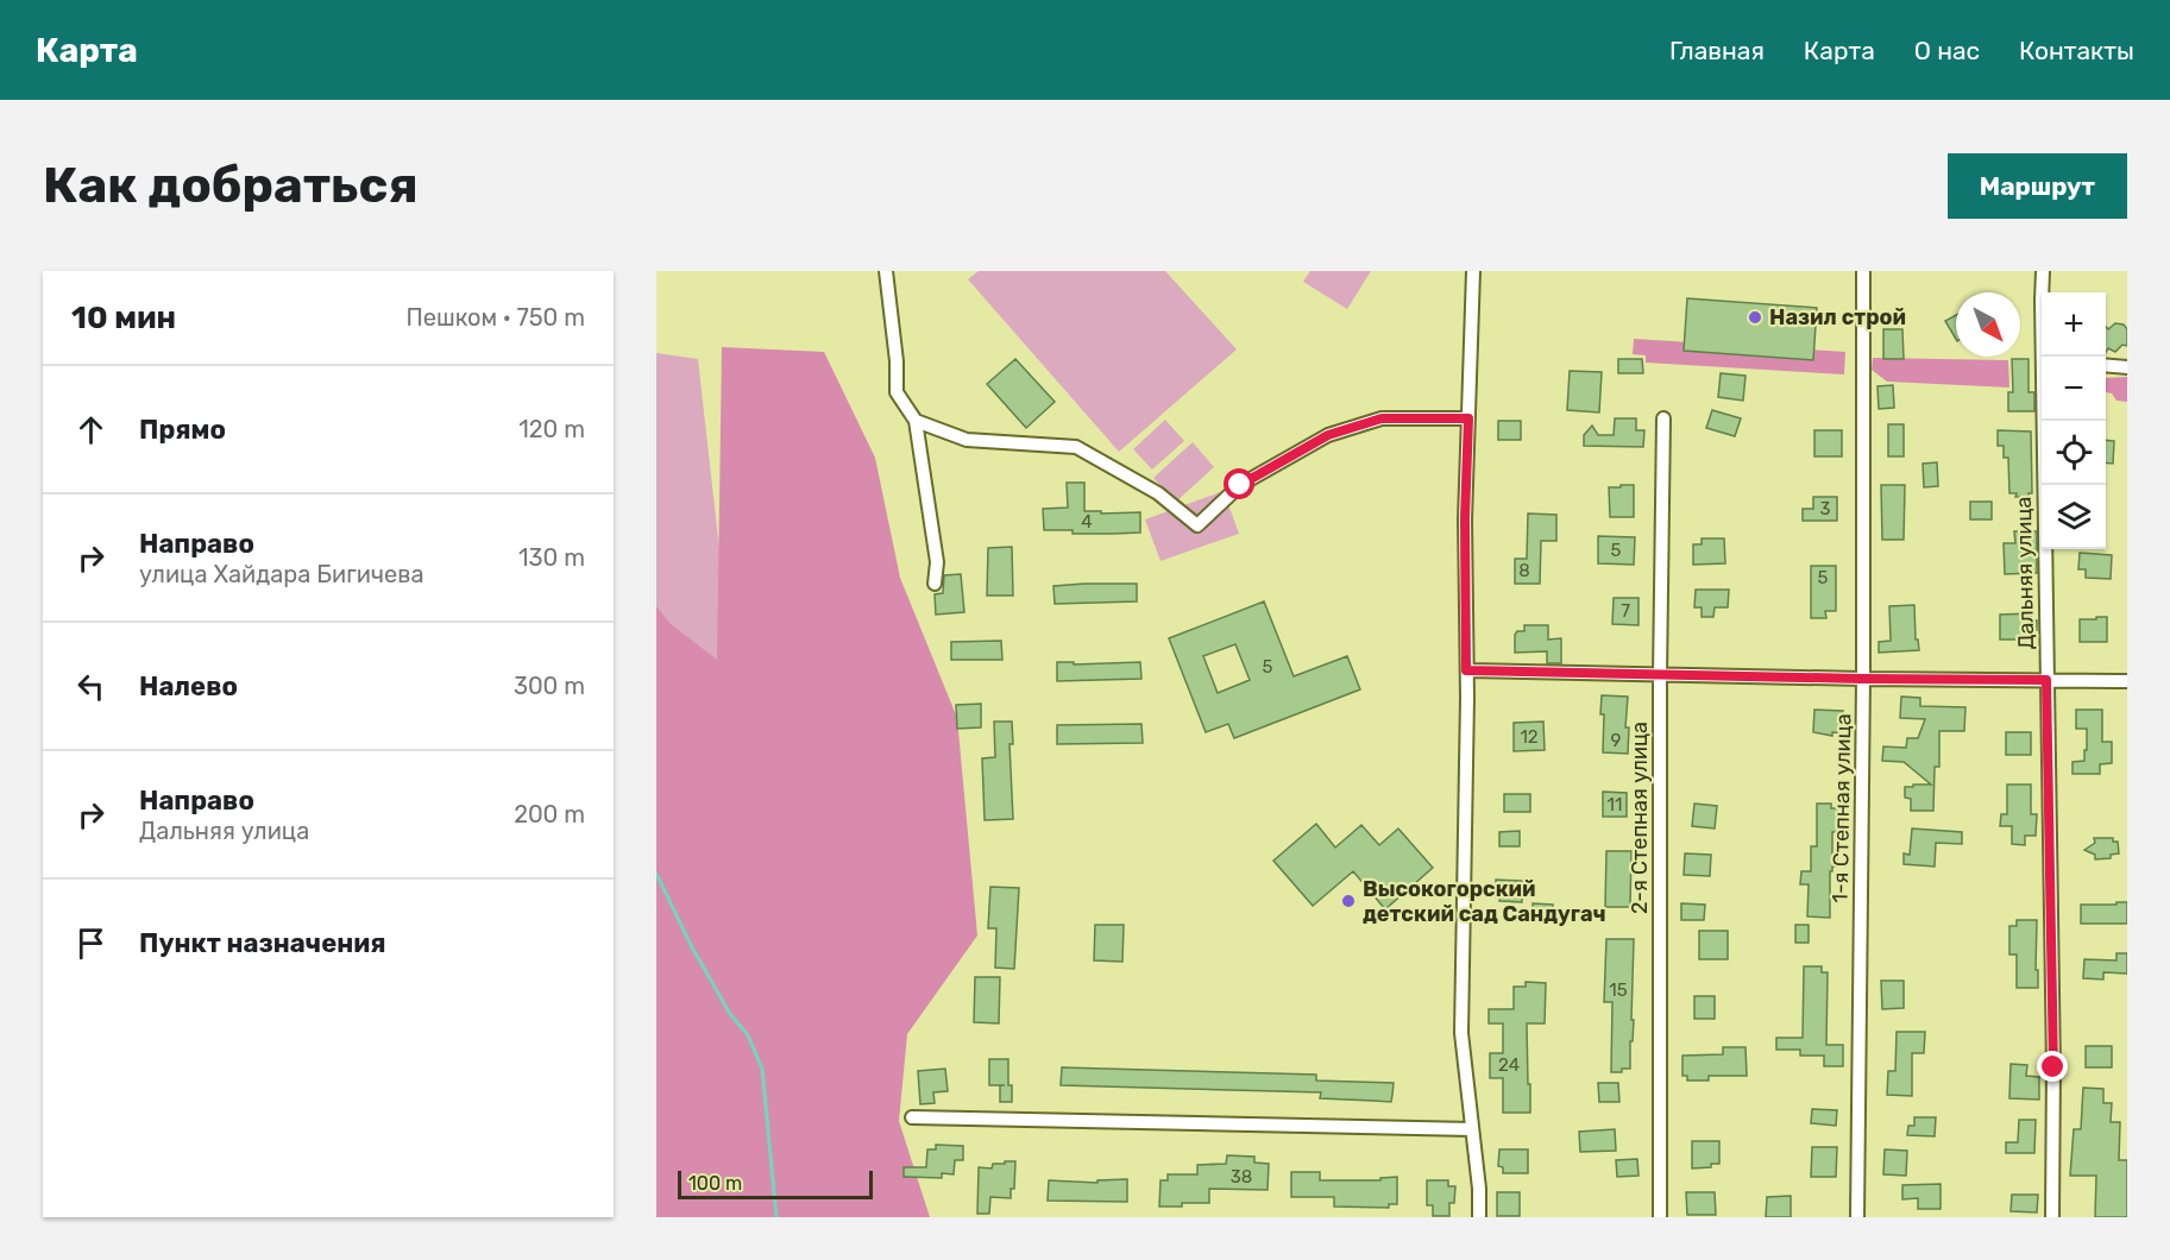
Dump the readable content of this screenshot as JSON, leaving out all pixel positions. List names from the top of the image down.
{
  "streets": {
    "street": ["Дальняя улица", "1-я Степная улица", "2-я Степная улица"]
  },
  "places": ["Назил строй", "Высокогорский детский сад Сандугач"],
  "house_numbers": [
    "3",
    "4",
    "5",
    "8",
    "5",
    "7",
    "5",
    "12",
    "9",
    "11",
    "15",
    "24",
    "38"
  ],
  "scale_bar": "100 m",
  "north": "bottom right",
  "page": {
    "header": "Карта",
    "nav": [
      "Главная",
      "Карта",
      "О нас",
      "Контакты"
    ],
    "buttons": "Маршрут",
    "title": "Как добраться",
    "heading": ["10 мин", "Пешком · 750 m"],
    "map_buttons": ["+", "−"],
    "list": [
      ["Прямо", "120 m"],
      ["Направо", "улица Хайдара Бигичева", "130 m"],
      ["Налево", "300 m"],
      ["Направо", "Дальняя улица", "200 m"],
      "Пункт назначения"
    ],
    "scale": "100 m"
  }
}
